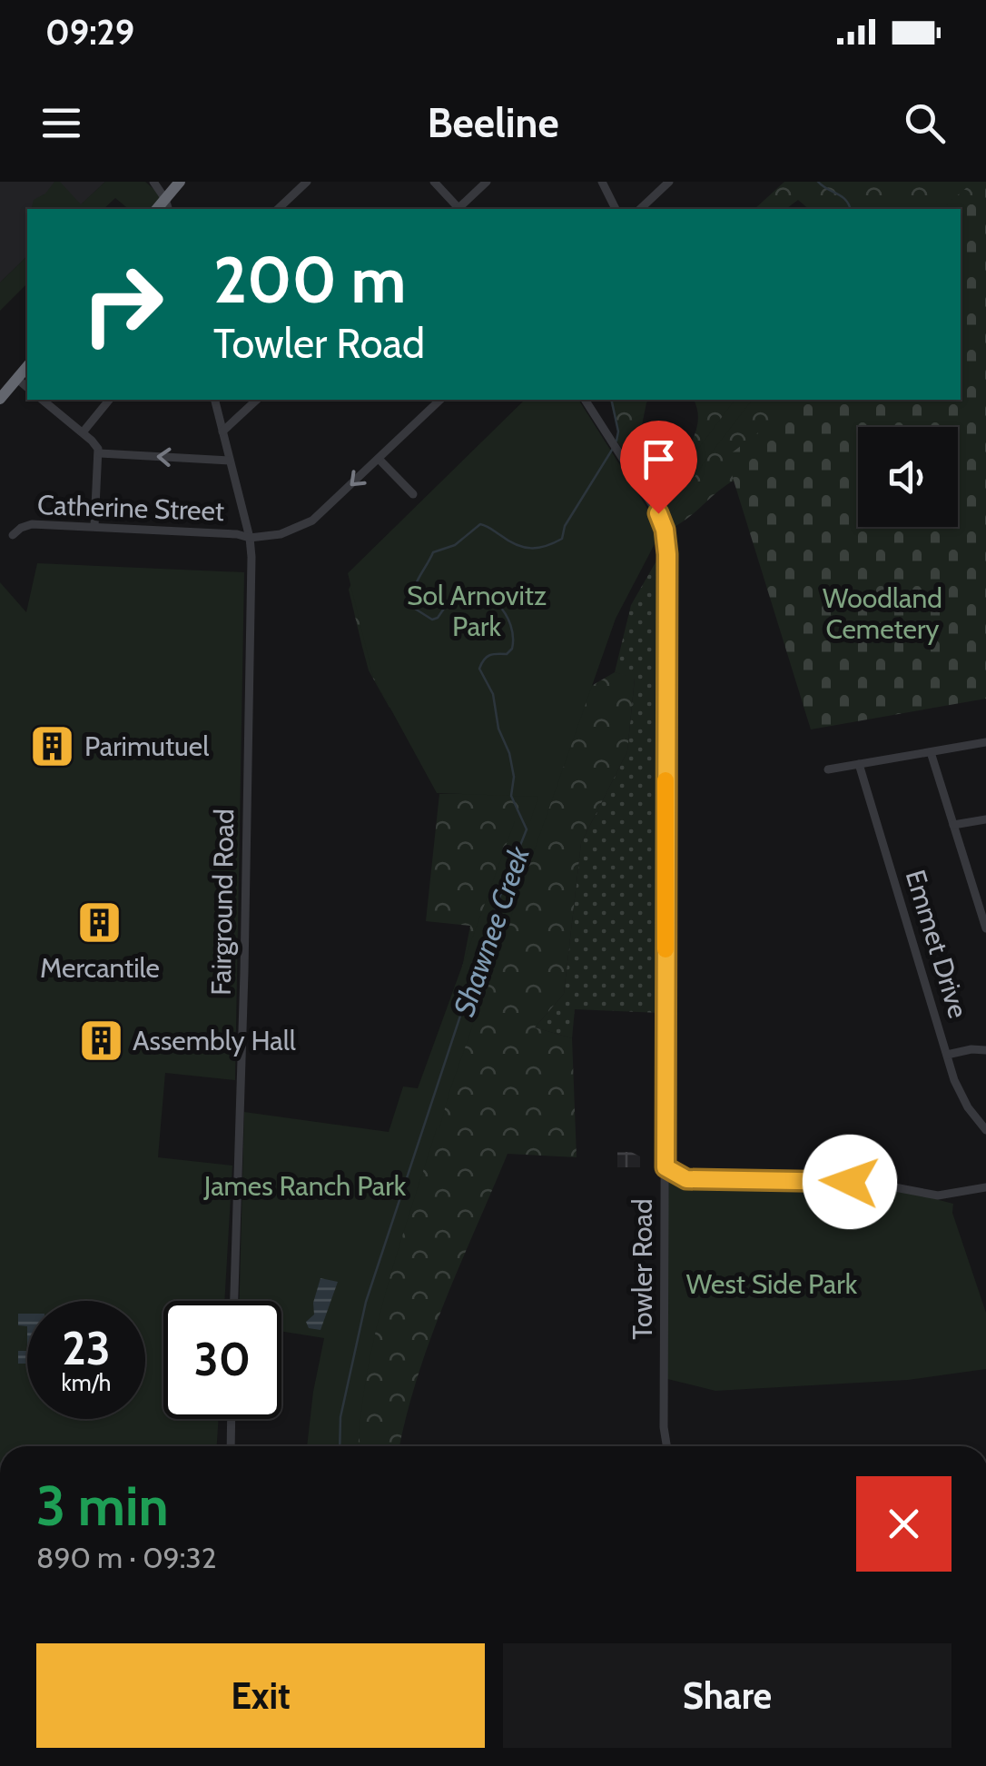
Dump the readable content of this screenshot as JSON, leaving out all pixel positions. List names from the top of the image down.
{
  "streets": {
    "street": [
      "Catherine Street",
      "Fairground Road",
      "Emmet Drive",
      "Towler Road"
    ]
  },
  "crossings": [
    ["Catherine Street", "Fairground Road"]
  ],
  "water": ["Shawnee Creek"],
  "parks": [
    "Sol Arnovitz Park",
    "Woodland Cemetery",
    "James Ranch Park",
    "West Side Park"
  ],
  "places": {
    "building": ["Parimutuel", "Mercantile", "Assembly Hall"]
  },
  "page": {
    "status": "09:29",
    "header": "Beeline",
    "turn": ["200 m", "Towler Road"],
    "speed": "23 km/h",
    "limit": "30",
    "heading": ["3 min", "890 m · 09:32"],
    "buttons": ["Exit", "Share"]
  }
}
